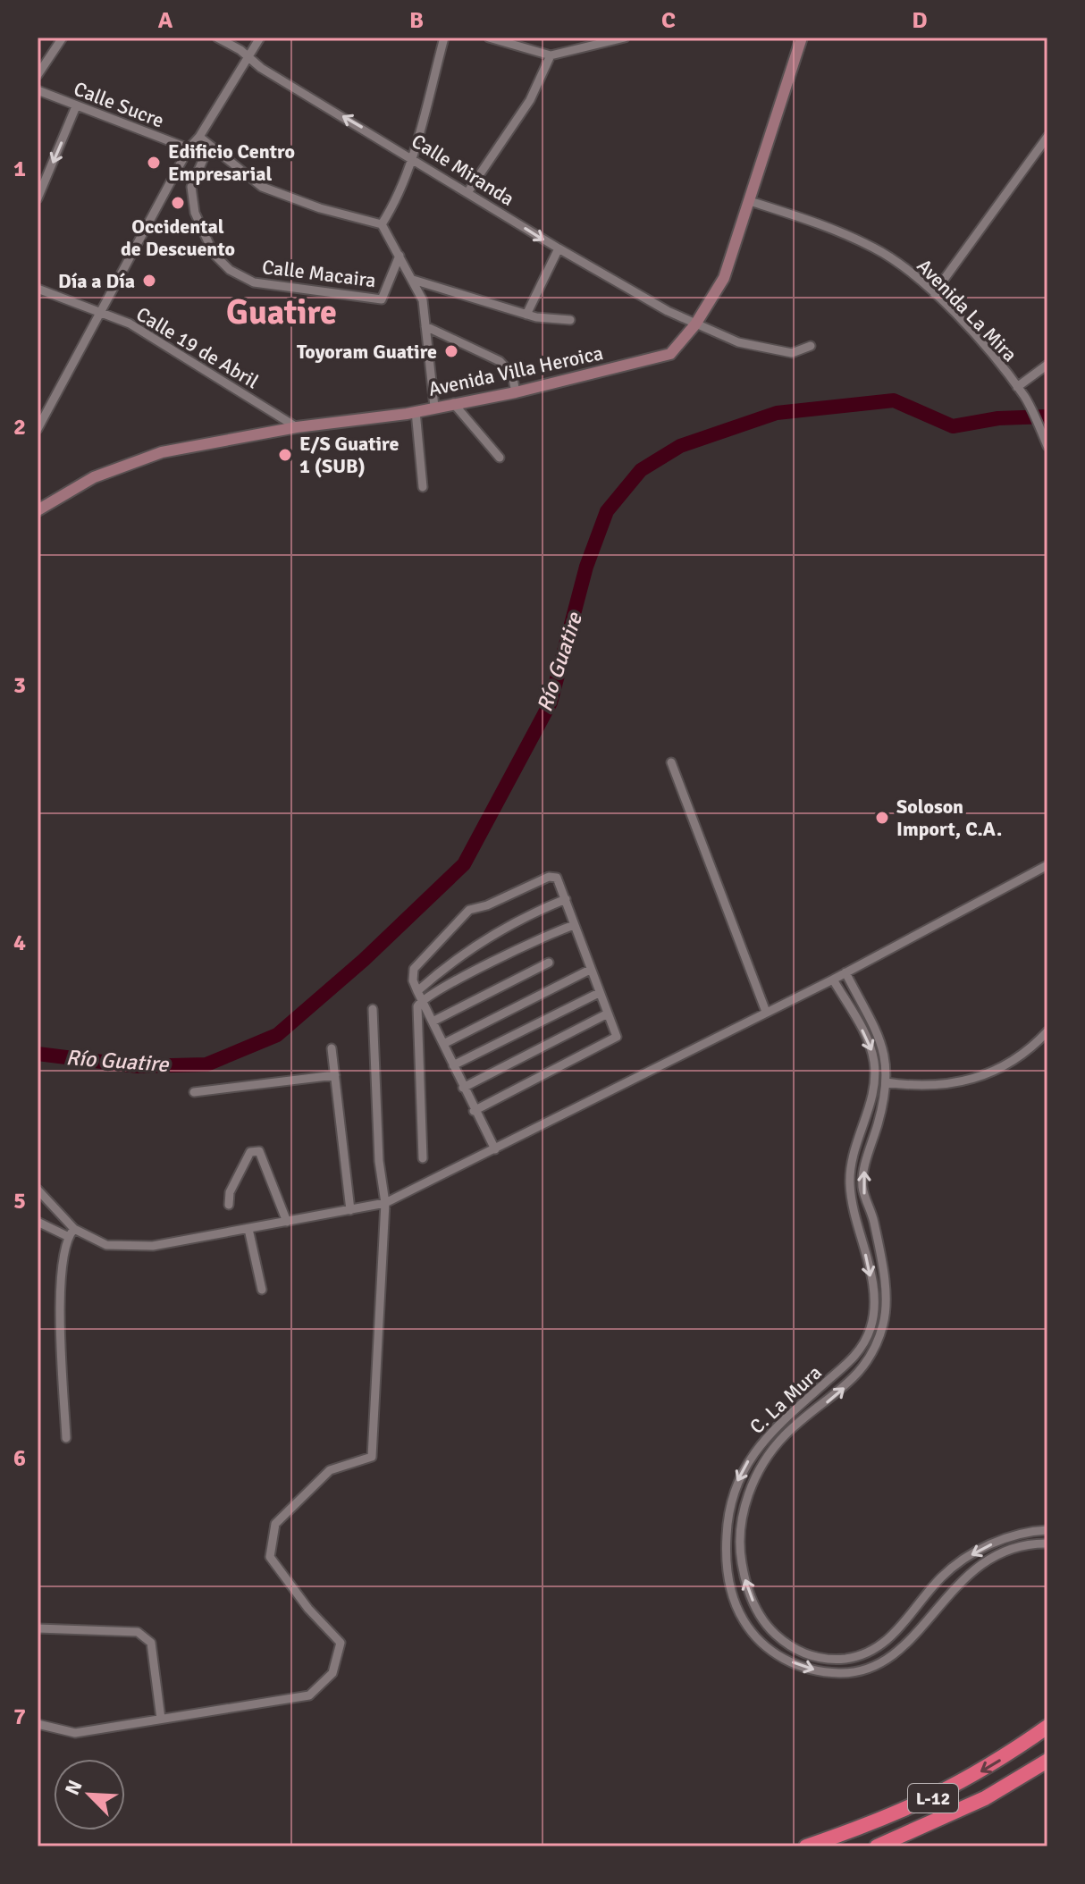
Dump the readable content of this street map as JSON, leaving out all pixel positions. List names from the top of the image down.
{
  "streets": {
    "highway": ["L-12"],
    "main road": ["Avenida Villa Heroica"],
    "street": [
      "Calle Sucre",
      "Calle Miranda",
      "Calle Macaira",
      "Avenida La Mira",
      "Calle 19 de Abril",
      "C. La Mura"
    ]
  },
  "crossings": [
    ["Calle Miranda", "Avenida Villa Heroica"],
    ["Avenida La Mira", "Avenida Villa Heroica"],
    ["Calle 19 de Abril", "Avenida Villa Heroica"]
  ],
  "districts": ["Guatire"],
  "water": ["Río Guatire"],
  "places": [
    "Edificio Centro Empresarial",
    "Occidental de Descuento",
    "Día a Día",
    "Toyoram Guatire",
    "E/S Guatire 1 (SUB)",
    "Soloson Import, C.A."
  ],
  "north": "top left",
  "grid": {
    "columns": [
      "A",
      "B",
      "C",
      "D"
    ],
    "rows": [
      "1",
      "2",
      "3",
      "4",
      "5",
      "6",
      "7"
    ]
  }
}
